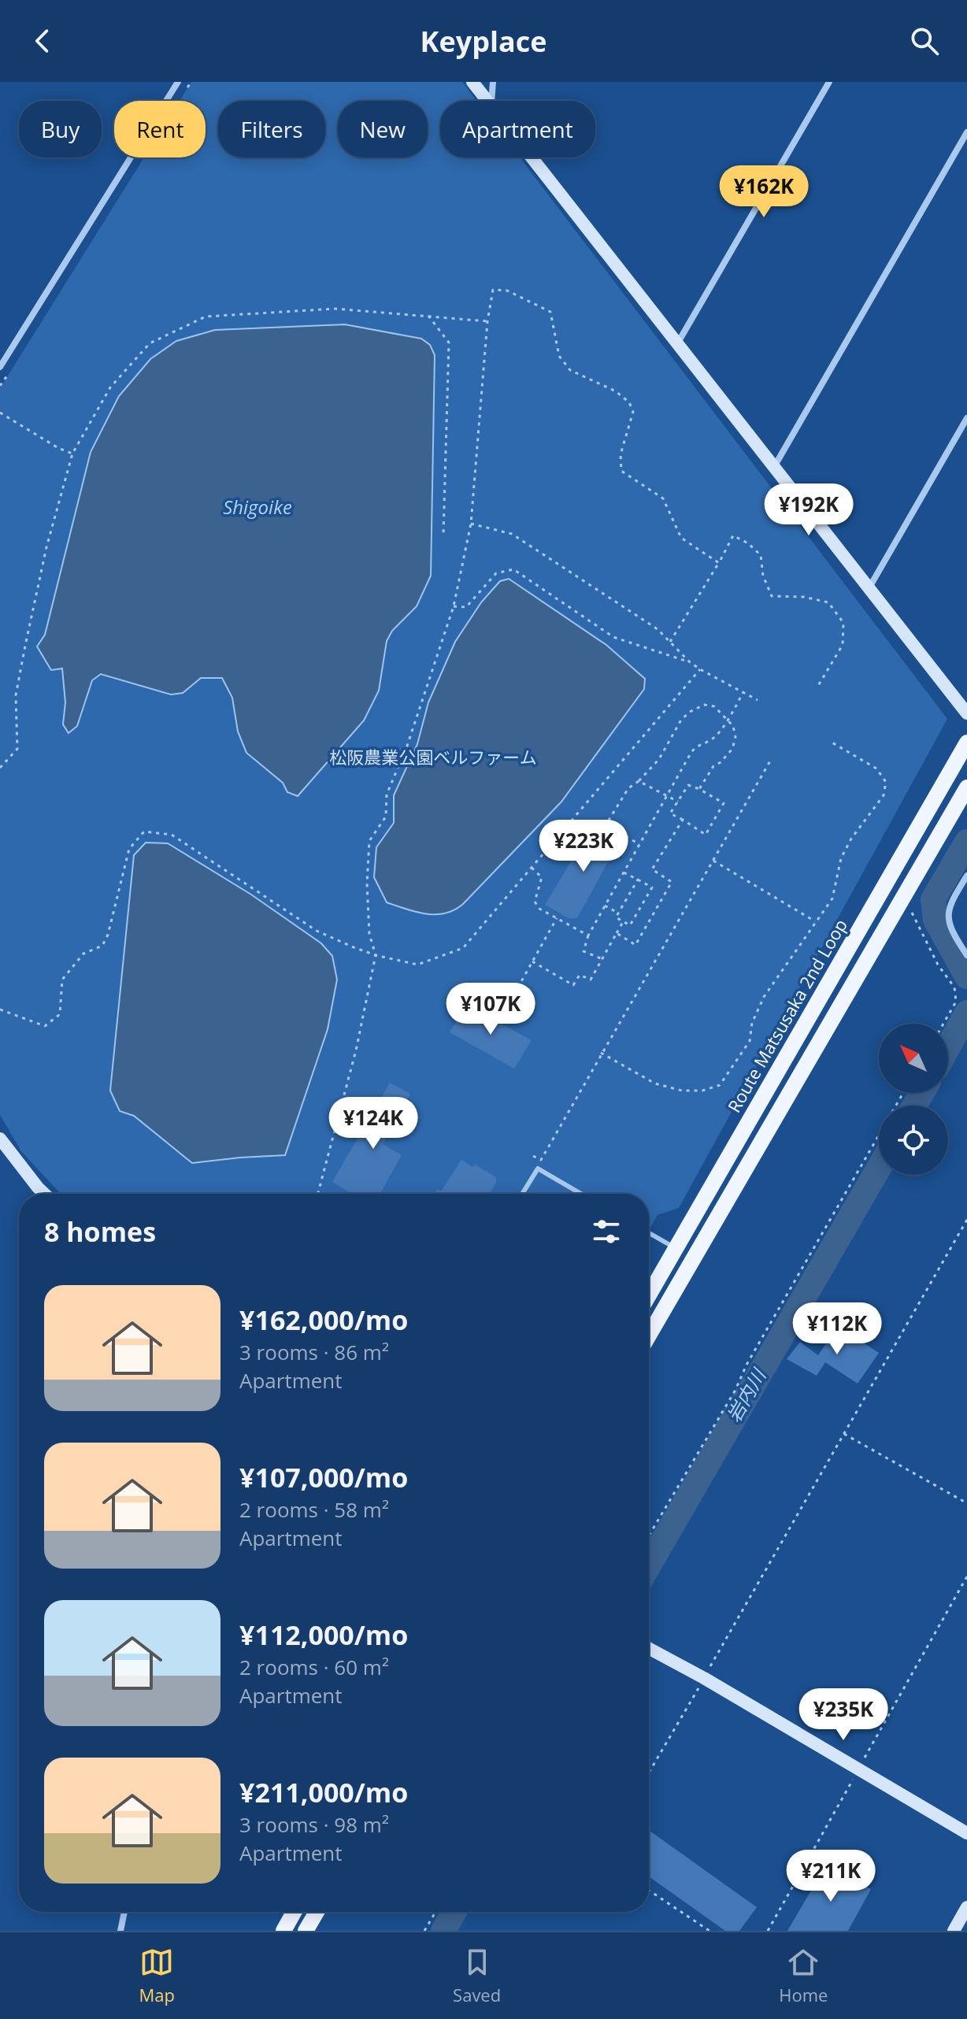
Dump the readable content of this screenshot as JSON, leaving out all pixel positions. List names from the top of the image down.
{
  "streets": {
    "main road": ["Route Matsusaka 2nd Loop"]
  },
  "water": ["Shigoike", "岩内川"],
  "parks": ["松阪農業公園ベルファーム"],
  "north": "top left",
  "page": {
    "header": "Keyplace",
    "chip": [
      "Buy",
      "Rent",
      "Filters",
      "New",
      "Apartment"
    ],
    "price": [
      "¥162K",
      "¥192K",
      "¥223K",
      "¥107K",
      "¥124K",
      "¥112K",
      "¥235K",
      "¥211K"
    ],
    "heading": "8 homes",
    "list": [
      {
        "name": "¥162,000/mo",
        "note": "3 rooms · 86 m² · Apartment"
      },
      {
        "name": "¥107,000/mo",
        "note": "2 rooms · 58 m² · Apartment"
      },
      {
        "name": "¥112,000/mo",
        "note": "2 rooms · 60 m² · Apartment"
      },
      {
        "name": "¥211,000/mo",
        "note": "3 rooms · 98 m² · Apartment"
      }
    ],
    "tabs": ["Map", "Saved", "Home"]
  }
}
